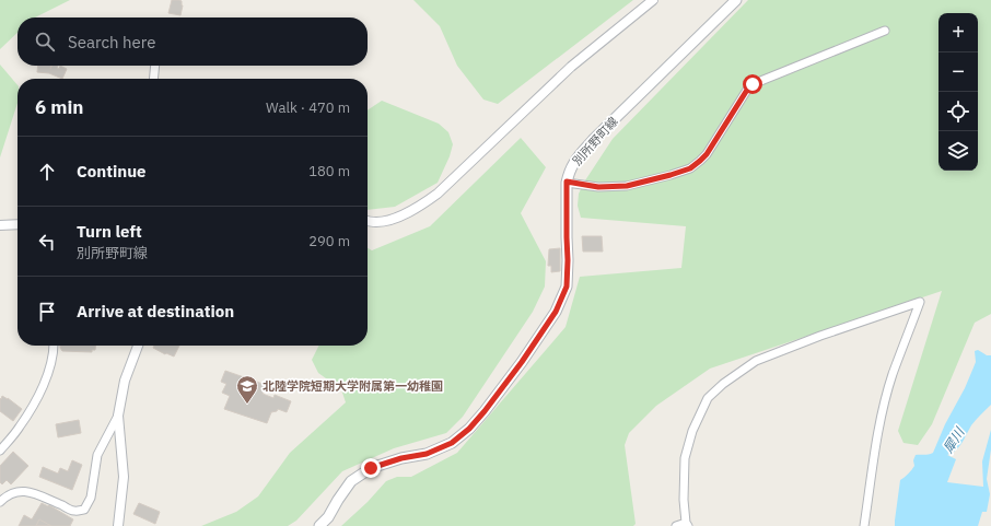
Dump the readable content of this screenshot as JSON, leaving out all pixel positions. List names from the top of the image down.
{
  "streets": {
    "main road": ["別所野町線"]
  },
  "water": ["犀川"],
  "places": {
    "school or university": ["北陸学院短期大学附属第一幼稚園"]
  },
  "page": {
    "map_buttons": ["+", "−"],
    "search": "Search here",
    "heading": ["6 min", "Walk · 470 m"],
    "list": [
      ["Continue", "180 m"],
      ["Turn left", "別所野町線", "290 m"],
      "Arrive at destination"
    ]
  }
}
